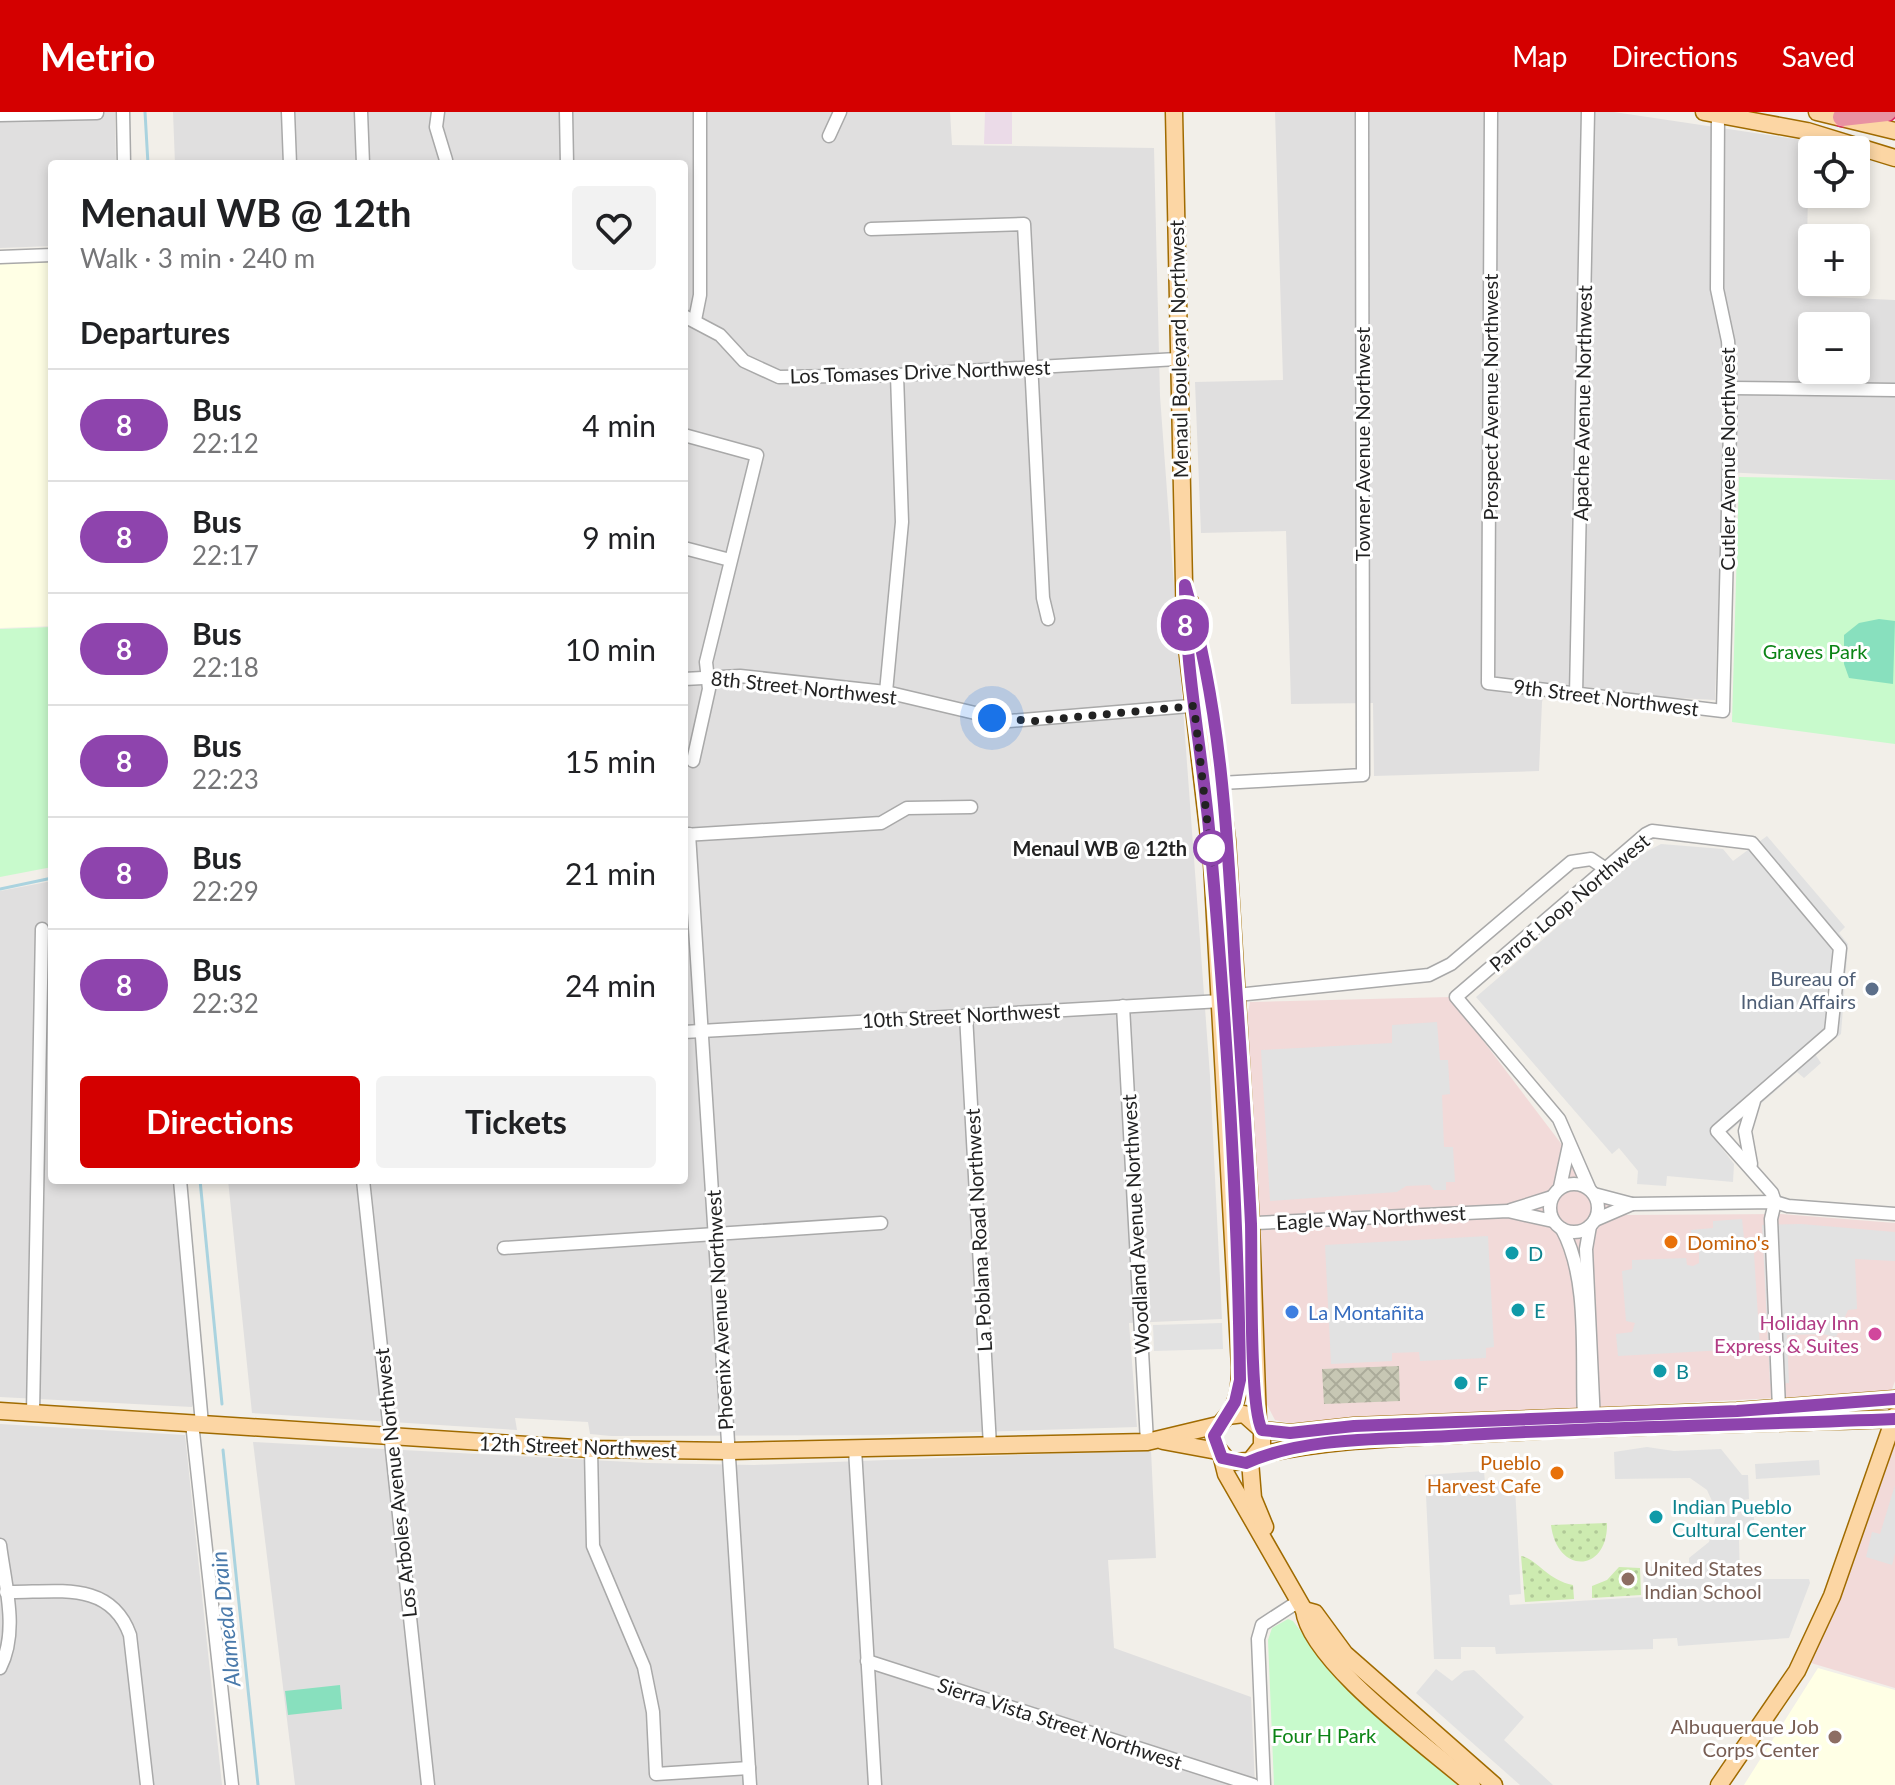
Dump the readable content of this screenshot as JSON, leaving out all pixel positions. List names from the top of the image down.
{
  "streets": {
    "main road": ["Menaul Boulevard Northwest", "12th Street Northwest"],
    "street": [
      "Los Tomases Drive Northwest",
      "Prospect Avenue Northwest",
      "Apache Avenue Northwest",
      "Towner Avenue Northwest",
      "Cutler Avenue Northwest",
      "8th Street Northwest",
      "9th Street Northwest",
      "Parrot Loop Northwest",
      "10th Street Northwest",
      "Eagle Way Northwest",
      "Woodland Avenue Northwest",
      "La Poblana Road Northwest",
      "Phoenix Avenue Northwest",
      "Los Arboles Avenue Northwest",
      "Sierra Vista Street Northwest"
    ]
  },
  "crossings": [
    ["Menaul Boulevard Northwest", "Los Tomases Drive Northwest"],
    ["Menaul Boulevard Northwest", "Towner Avenue Northwest"],
    ["Menaul Boulevard Northwest", "8th Street Northwest"],
    ["Menaul Boulevard Northwest", "10th Street Northwest"],
    ["Menaul Boulevard Northwest", "Eagle Way Northwest"],
    ["Menaul Boulevard Northwest", "12th Street Northwest"],
    ["Prospect Avenue Northwest", "9th Street Northwest"],
    ["Apache Avenue Northwest", "9th Street Northwest"],
    ["Cutler Avenue Northwest", "9th Street Northwest"],
    ["Parrot Loop Northwest", "10th Street Northwest"],
    ["10th Street Northwest", "Woodland Avenue Northwest"],
    ["10th Street Northwest", "La Poblana Road Northwest"],
    ["10th Street Northwest", "Phoenix Avenue Northwest"],
    ["Woodland Avenue Northwest", "12th Street Northwest"],
    ["La Poblana Road Northwest", "12th Street Northwest"],
    ["Phoenix Avenue Northwest", "12th Street Northwest"],
    ["12th Street Northwest", "Los Arboles Avenue Northwest"]
  ],
  "water": ["Alameda Drain"],
  "parks": ["Graves Park", "Four H Park"],
  "places": [
    "Menaul WB @ 12th",
    "Bureau of Indian Affairs",
    "Domino's",
    "D",
    "E",
    "La Montañita",
    "Holiday Inn Express & Suites",
    "B",
    "F",
    "Pueblo Harvest Cafe",
    "Indian Pueblo Cultural Center",
    "United States Indian School",
    "Albuquerque Job Corps Center"
  ],
  "lines": ["bus line 8"],
  "page": {
    "header": "Metrio",
    "nav": ["Map", "Directions", "Saved"],
    "on_map": "8",
    "map_buttons": ["+", "−"],
    "heading": [
      ["Menaul WB @ 12th", "Walk · 3 min · 240 m"],
      "Departures"
    ],
    "list": [
      {
        "mark": "8",
        "name": "Bus",
        "note": "22:12",
        "value": "4 min"
      },
      {
        "mark": "8",
        "name": "Bus",
        "note": "22:17",
        "value": "9 min"
      },
      {
        "mark": "8",
        "name": "Bus",
        "note": "22:18",
        "value": "10 min"
      },
      {
        "mark": "8",
        "name": "Bus",
        "note": "22:23",
        "value": "15 min"
      },
      {
        "mark": "8",
        "name": "Bus",
        "note": "22:29",
        "value": "21 min"
      },
      {
        "mark": "8",
        "name": "Bus",
        "note": "22:32",
        "value": "24 min"
      }
    ],
    "buttons": ["Directions", "Tickets"]
  }
}
